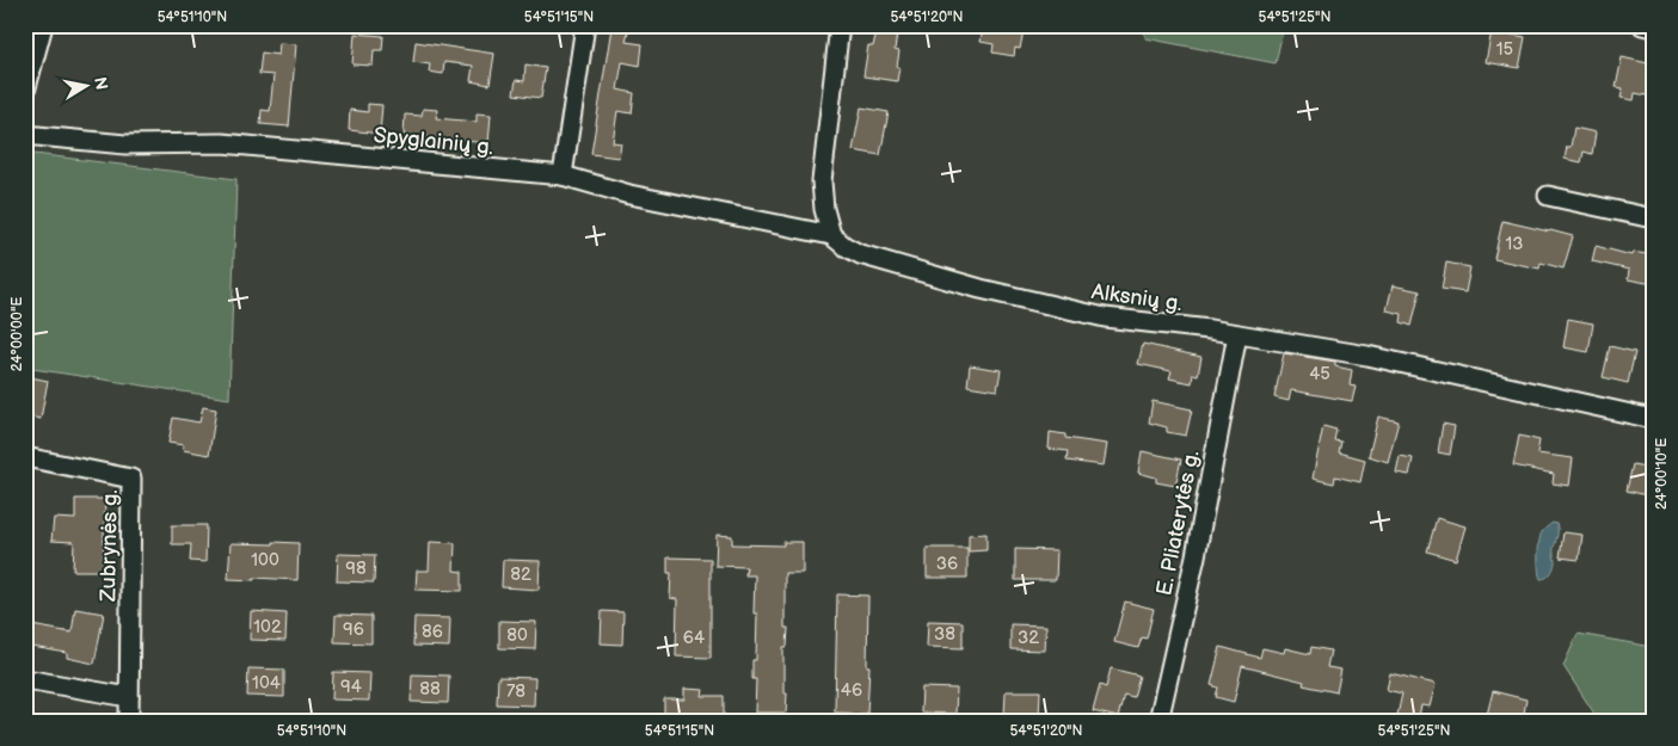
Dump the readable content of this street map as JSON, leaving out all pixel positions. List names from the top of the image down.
{
  "streets": {
    "street": [
      "Spyglainių g.",
      "Alksnių g.",
      "E. Pliaterytės g.",
      "Zubrynės g."
    ]
  },
  "crossings": [
    ["Spyglainių g.", "Alksnių g."],
    ["Alksnių g.", "E. Pliaterytės g."]
  ],
  "house_numbers": [
    "15",
    "13",
    "45",
    "100",
    "36",
    "98",
    "82",
    "102",
    "96",
    "86",
    "38",
    "80",
    "64",
    "32",
    "104",
    "94",
    "88",
    "46",
    "78"
  ],
  "north": "right",
  "coordinates": [
    "54°51'10\"N",
    "54°51'15\"N",
    "54°51'20\"N",
    "54°51'25\"N",
    "24°00'00\"E",
    "24°00'10\"E"
  ]
}
